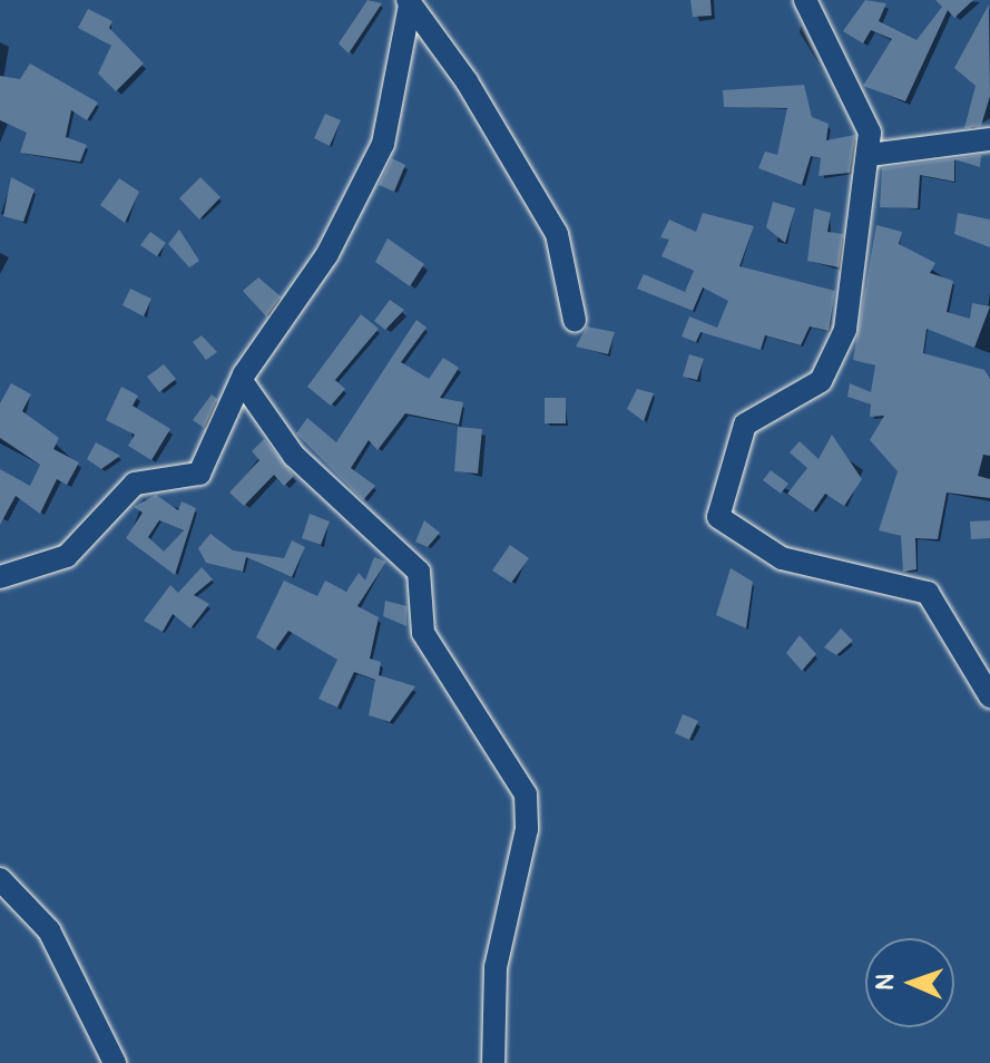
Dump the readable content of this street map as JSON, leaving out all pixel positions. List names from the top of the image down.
{
  "north": "left"
}
